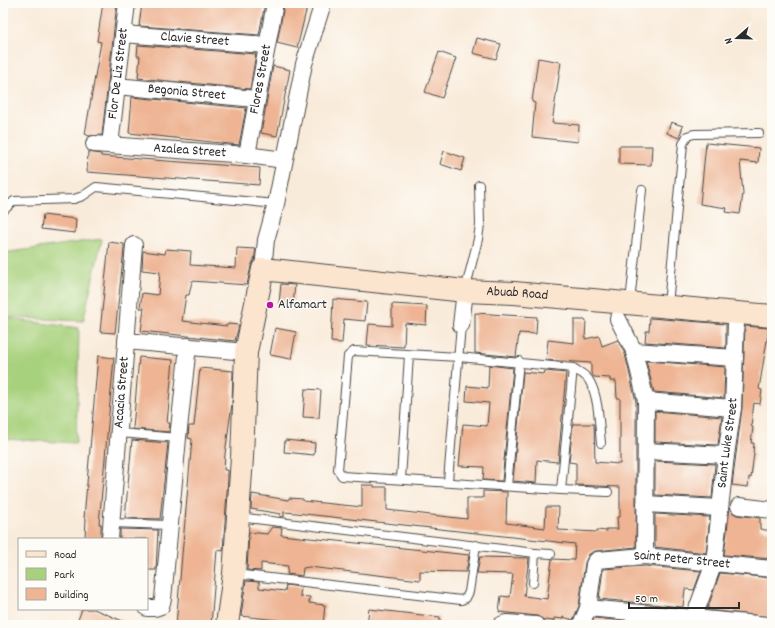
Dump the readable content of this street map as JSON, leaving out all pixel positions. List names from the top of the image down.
{
  "streets": {
    "street": [
      "Clavie Street",
      "Flor De Liz Street",
      "Flores Street",
      "Begonia Street",
      "Azalea Street",
      "Abuab Road",
      "Acacia Street",
      "Saint Luke Street",
      "Saint Peter Street"
    ]
  },
  "crossings": [
    ["Clavie Street", "Flor De Liz Street"],
    ["Clavie Street", "Flores Street"],
    ["Flor De Liz Street", "Begonia Street"],
    ["Flor De Liz Street", "Azalea Street"],
    ["Flores Street", "Begonia Street"],
    ["Flores Street", "Azalea Street"],
    ["Saint Luke Street", "Saint Peter Street"]
  ],
  "places": ["Alfamart"],
  "legend": ["Road", "Park", "Building"],
  "scale_bar": "50 m",
  "north": "left"
}
